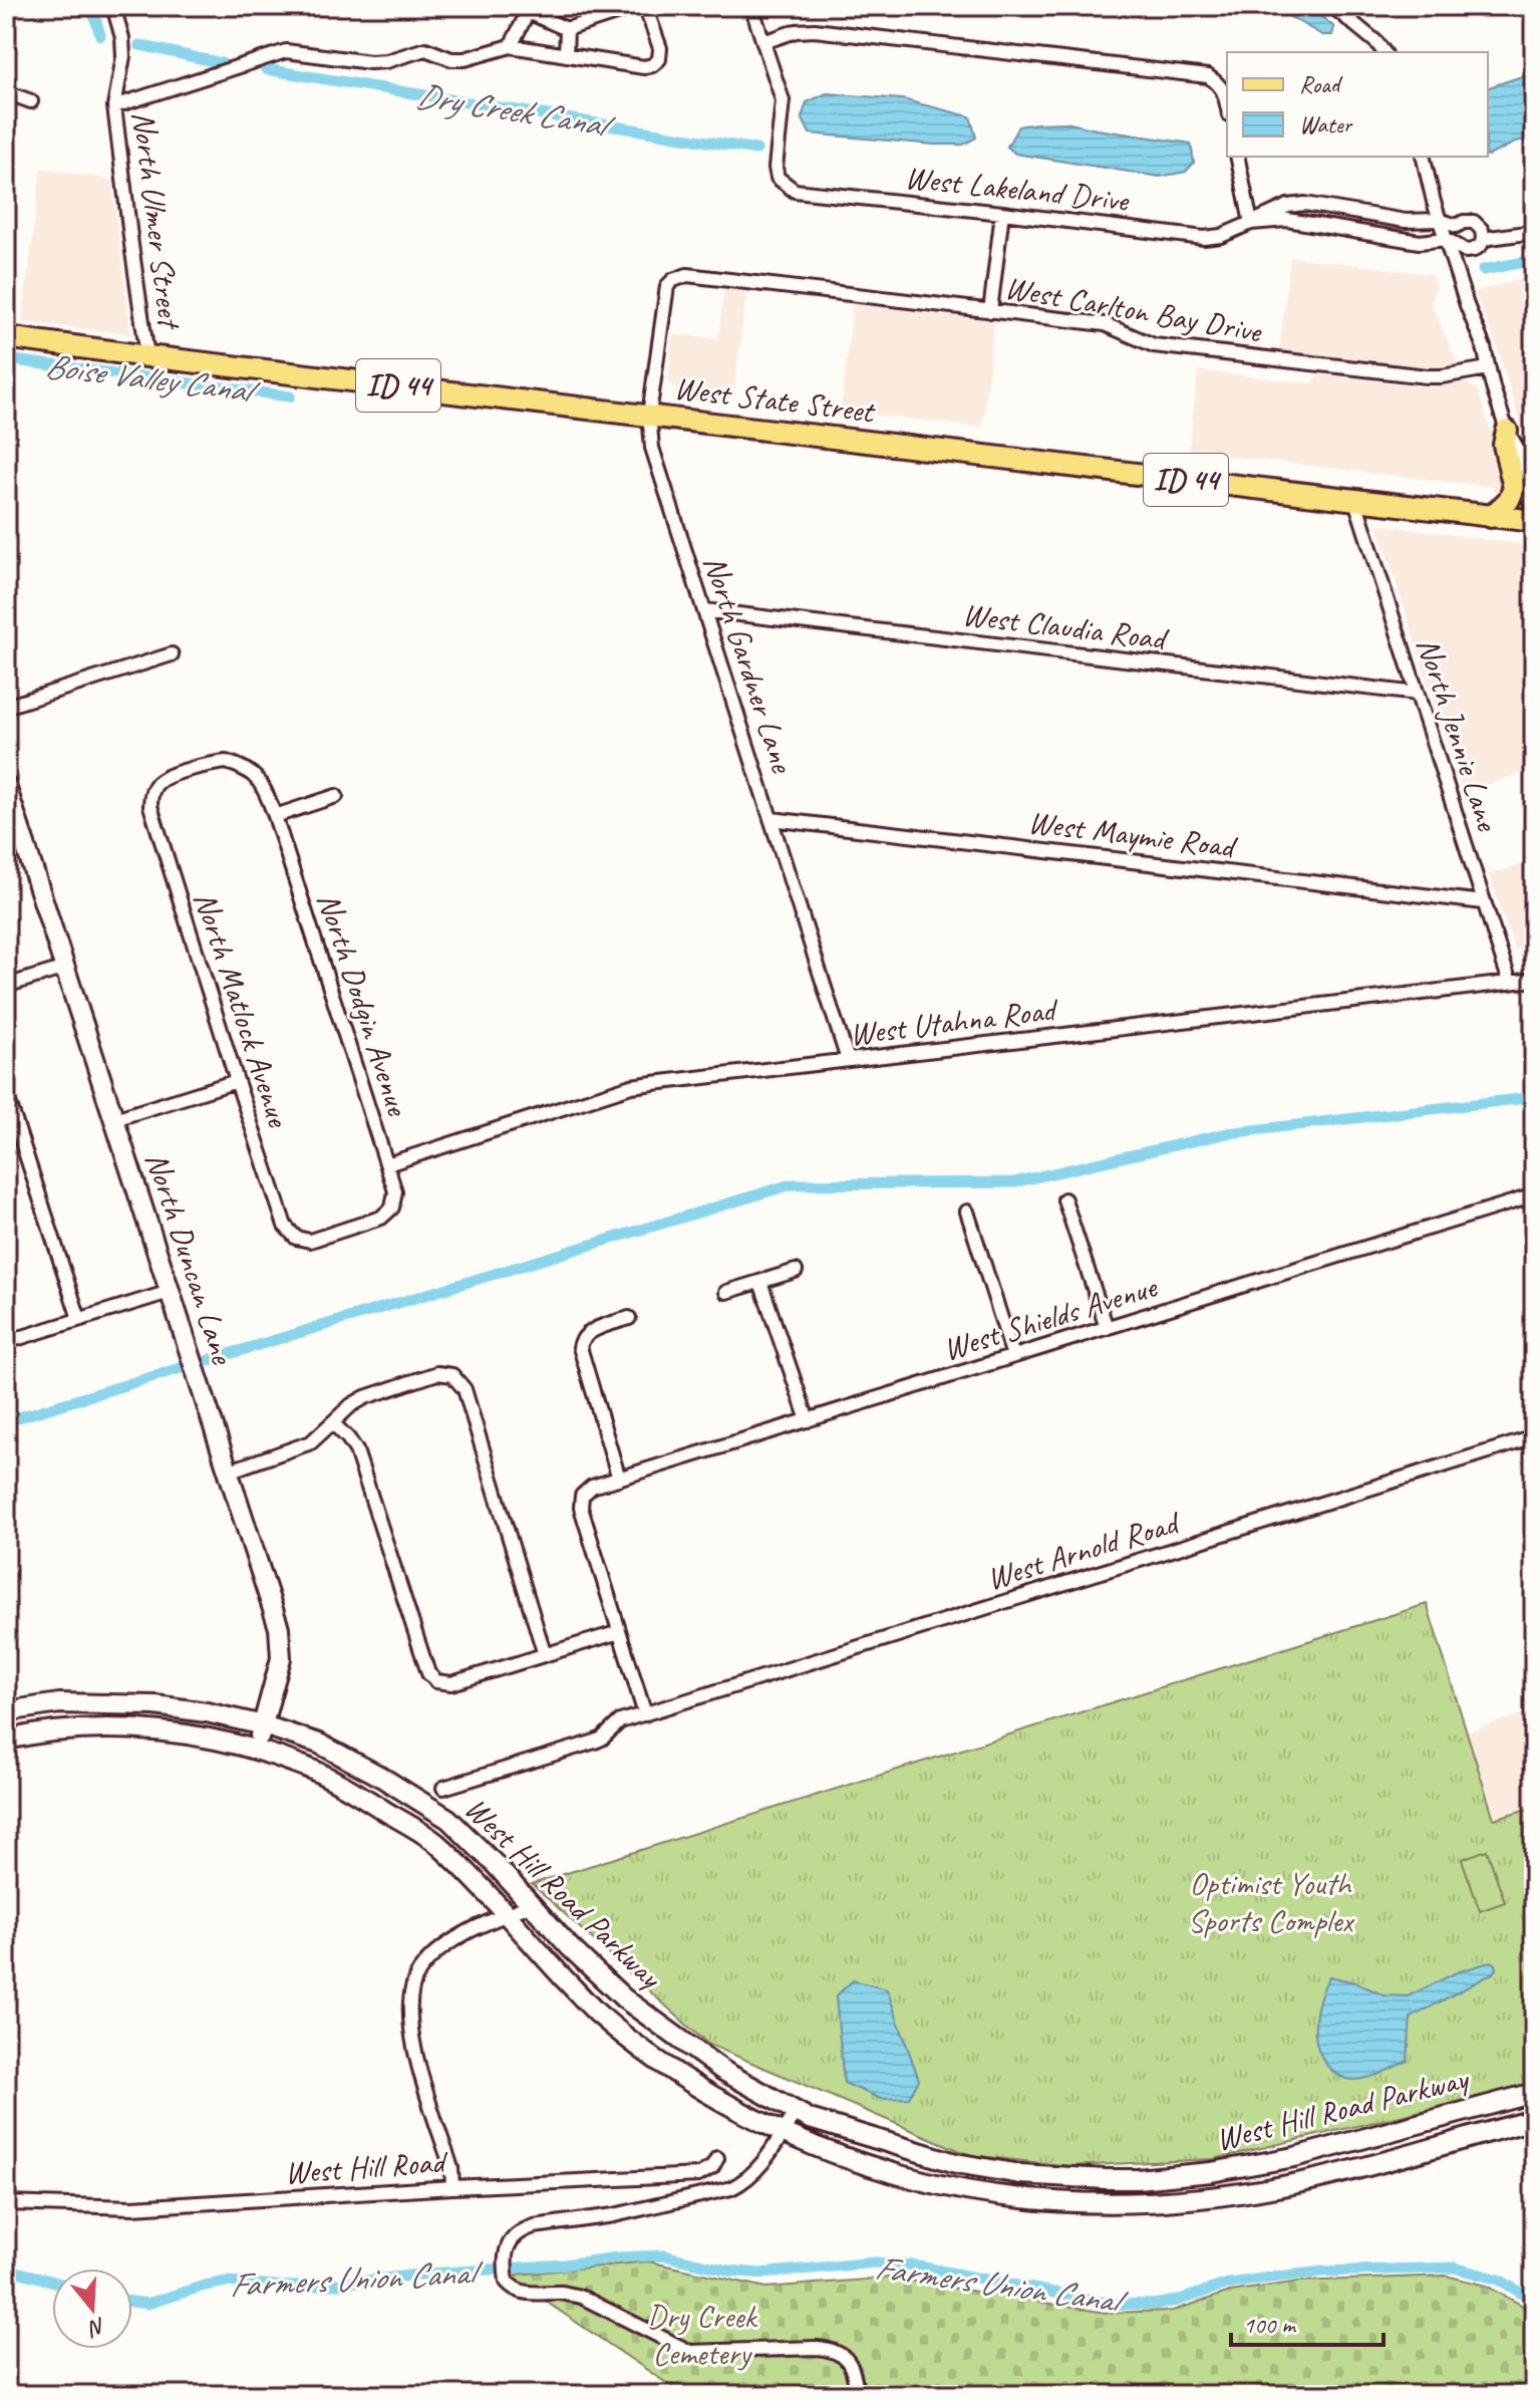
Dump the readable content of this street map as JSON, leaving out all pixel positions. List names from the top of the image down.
{
  "streets": {
    "main road": ["ID 44", "West State Street"],
    "street": [
      "West Lakeland Drive",
      "North Ulmer Street",
      "West Carlton Bay Drive",
      "West Claudia Road",
      "North Gardner Lane",
      "North Jennie Lane",
      "West Maymie Road",
      "North Dodgin Avenue",
      "North Matlock Avenue",
      "West Utahna Road",
      "North Duncan Lane",
      "West Shields Avenue",
      "West Arnold Road",
      "West Hill Road Parkway",
      "West Hill Road"
    ]
  },
  "crossings": [
    ["North Ulmer Street", "West State Street"],
    ["West Carlton Bay Drive", "North Gardner Lane"],
    ["West State Street", "North Gardner Lane"],
    ["West State Street", "North Jennie Lane"],
    ["West Claudia Road", "North Gardner Lane"],
    ["West Claudia Road", "North Jennie Lane"],
    ["North Gardner Lane", "West Maymie Road"],
    ["North Gardner Lane", "West Utahna Road"],
    ["North Jennie Lane", "West Maymie Road"],
    ["North Jennie Lane", "West Utahna Road"],
    ["North Dodgin Avenue", "North Matlock Avenue"],
    ["North Dodgin Avenue", "West Utahna Road"],
    ["North Duncan Lane", "West Hill Road Parkway"]
  ],
  "water": ["Dry Creek Canal", "Boise Valley Canal", "Farmers Union Canal"],
  "parks": ["Optimist Youth Sports Complex", "Dry Creek Cemetery"],
  "legend": ["Road", "Water"],
  "scale_bar": "100 m",
  "north": "bottom"
}
